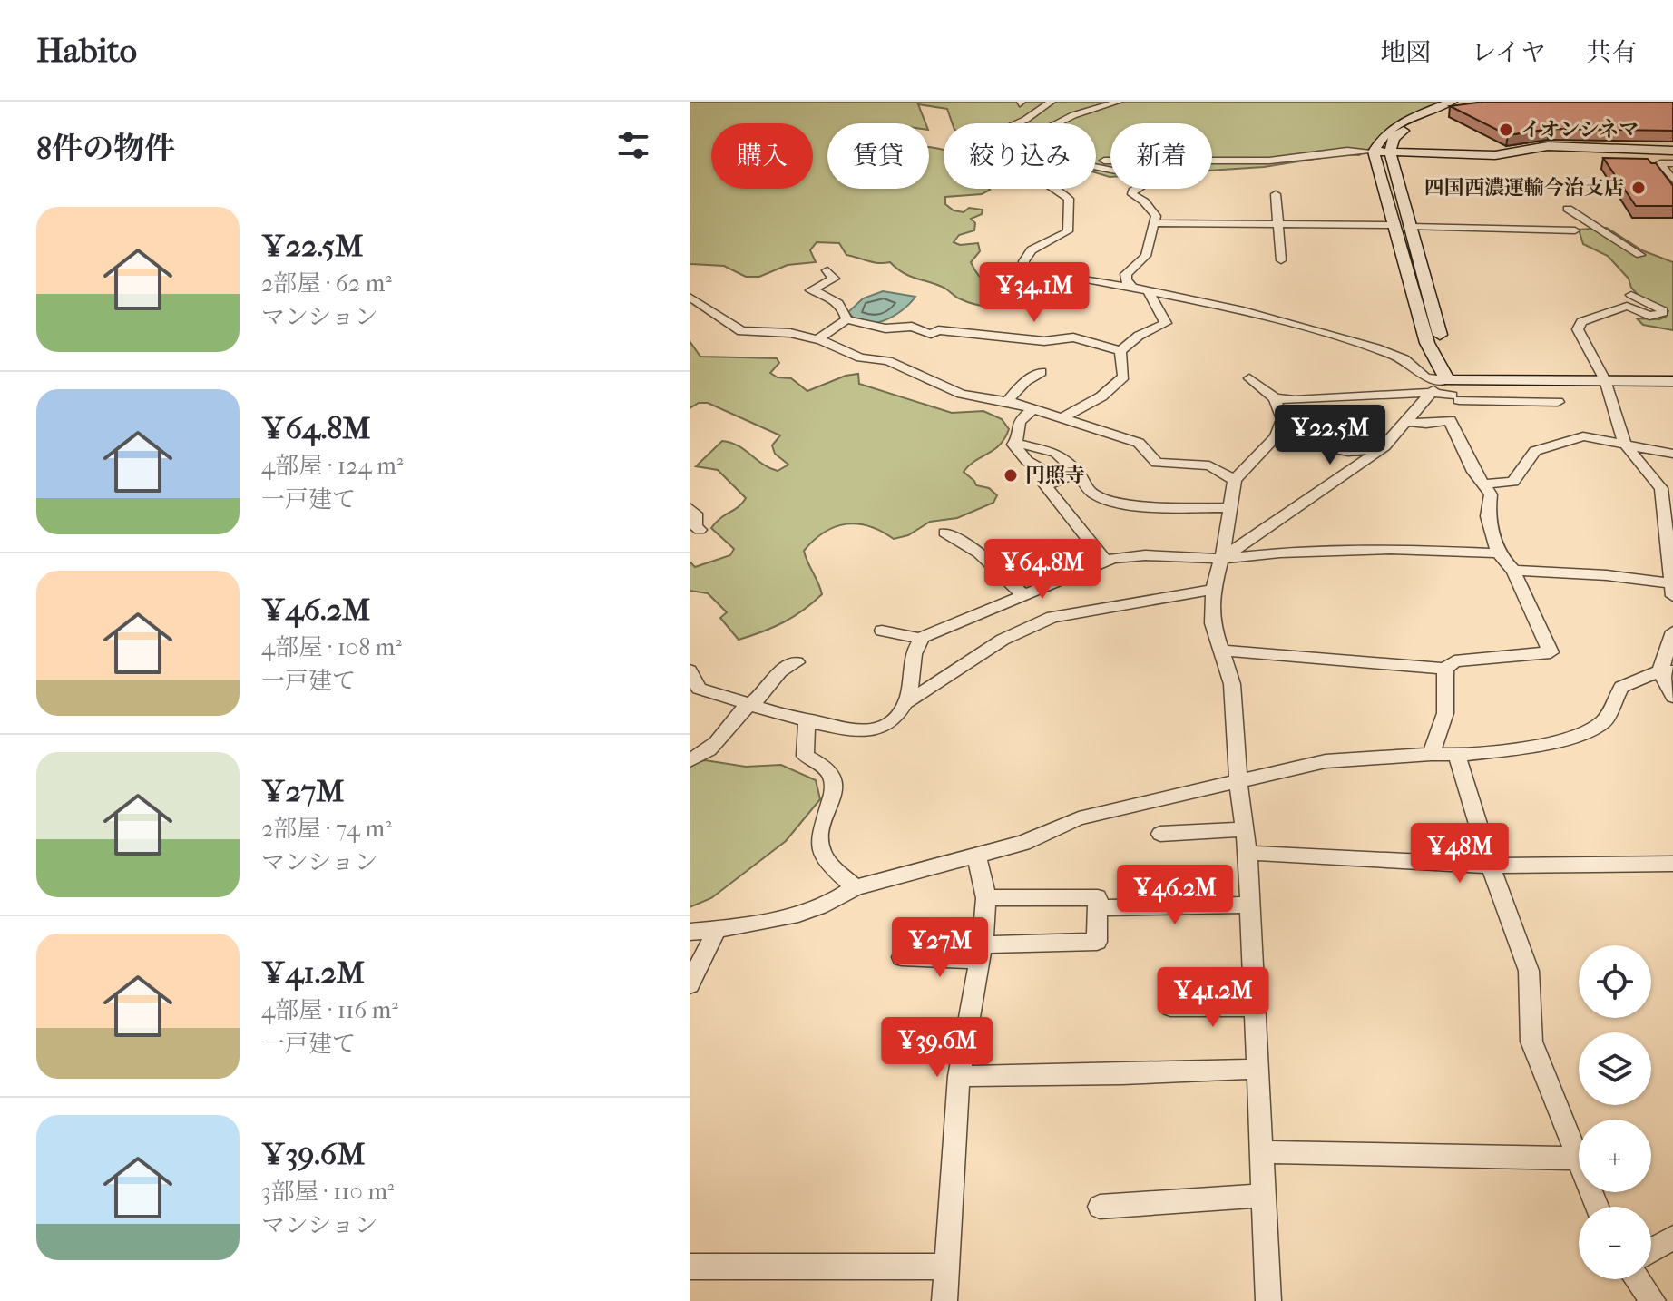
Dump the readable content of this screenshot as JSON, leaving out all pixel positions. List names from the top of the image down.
{
  "places": ["イオンシネマ", "四国西濃運輸今治支店", "円照寺"],
  "page": {
    "header": "Habito",
    "nav": ["地図", "レイヤ", "共有"],
    "heading": "8件の物件",
    "chip": [
      "購入",
      "賃貸",
      "絞り込み",
      "新着"
    ],
    "list": [
      {
        "name": "¥22.5M",
        "note": "2部屋 · 62 m² · マンション"
      },
      {
        "name": "¥64.8M",
        "note": "4部屋 · 124 m² · 一戸建て"
      },
      {
        "name": "¥46.2M",
        "note": "4部屋 · 108 m² · 一戸建て"
      },
      {
        "name": "¥27M",
        "note": "2部屋 · 74 m² · マンション"
      },
      {
        "name": "¥41.2M",
        "note": "4部屋 · 116 m² · 一戸建て"
      },
      {
        "name": "¥39.6M",
        "note": "3部屋 · 110 m² · マンション"
      }
    ],
    "price": [
      "¥34.1M",
      "¥22.5M",
      "¥64.8M",
      "¥48M",
      "¥46.2M",
      "¥27M",
      "¥41.2M",
      "¥39.6M"
    ],
    "map_buttons": ["+", "−"]
  }
}
